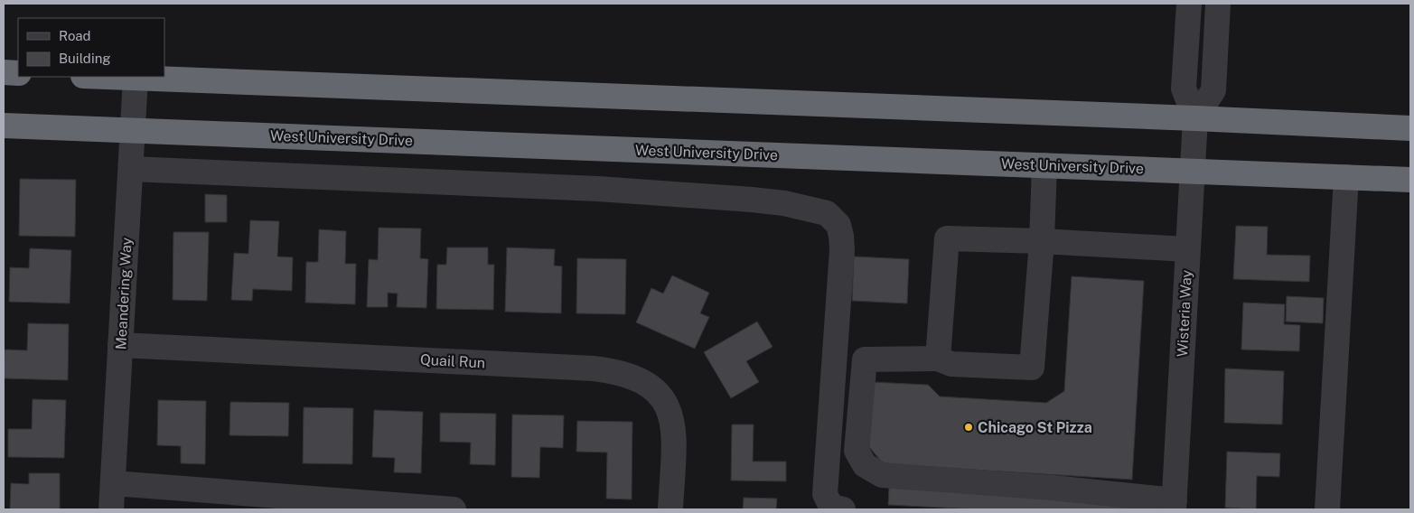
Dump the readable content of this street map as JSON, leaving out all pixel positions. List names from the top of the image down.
{
  "streets": {
    "highway": ["West University Drive"],
    "street": ["Meandering Way", "Wisteria Way", "Quail Run"]
  },
  "crossings": [
    ["West University Drive", "Meandering Way"],
    ["West University Drive", "Wisteria Way"],
    ["Meandering Way", "Quail Run"]
  ],
  "places": ["Chicago St Pizza"],
  "legend": ["Road", "Building"]
}
